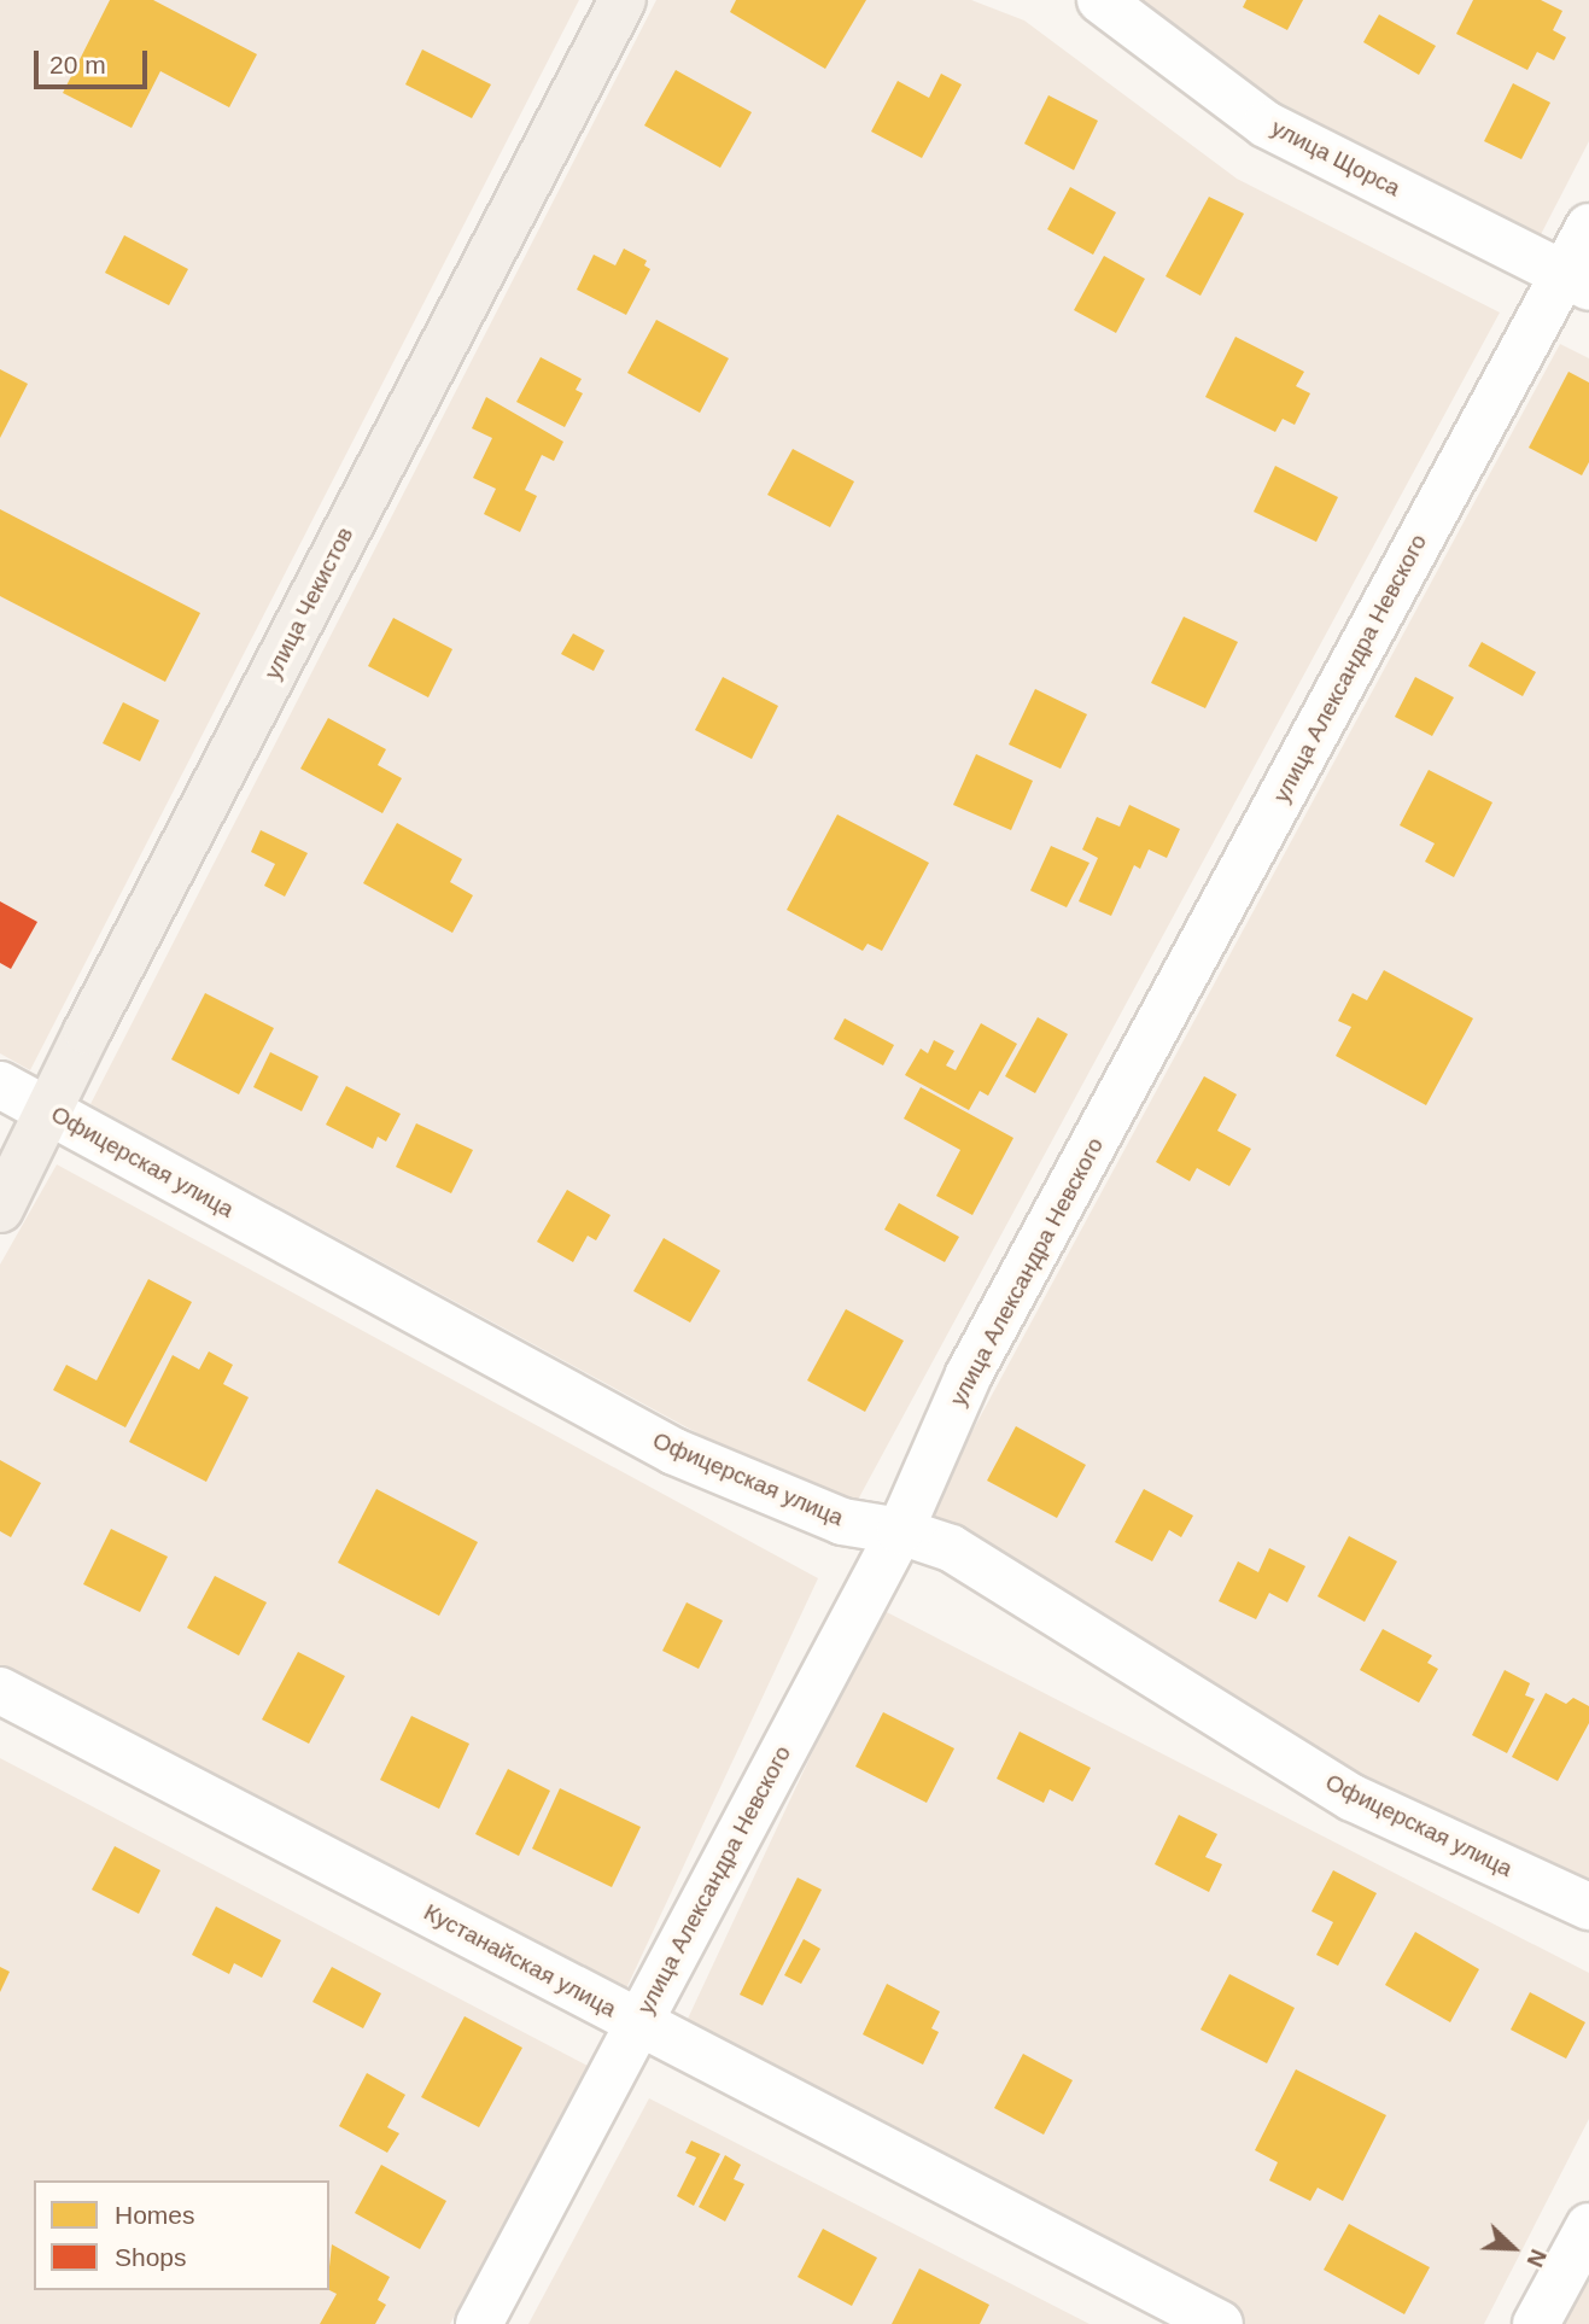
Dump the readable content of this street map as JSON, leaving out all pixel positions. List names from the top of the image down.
{
  "streets": {
    "main road": ["улица Чекистов"],
    "street": [
      "улица Щорса",
      "улица Александра Невского",
      "Офицерская улица",
      "Кустанайская улица"
    ]
  },
  "crossings": [
    ["улица Щорса", "улица Александра Невского"],
    ["улица Чекистов", "Офицерская улица"],
    ["улица Александра Невского", "Офицерская улица"],
    ["улица Александра Невского", "Кустанайская улица"]
  ],
  "legend": ["Homes", "Shops"],
  "scale_bar": "20 m",
  "north": "bottom right"
}
